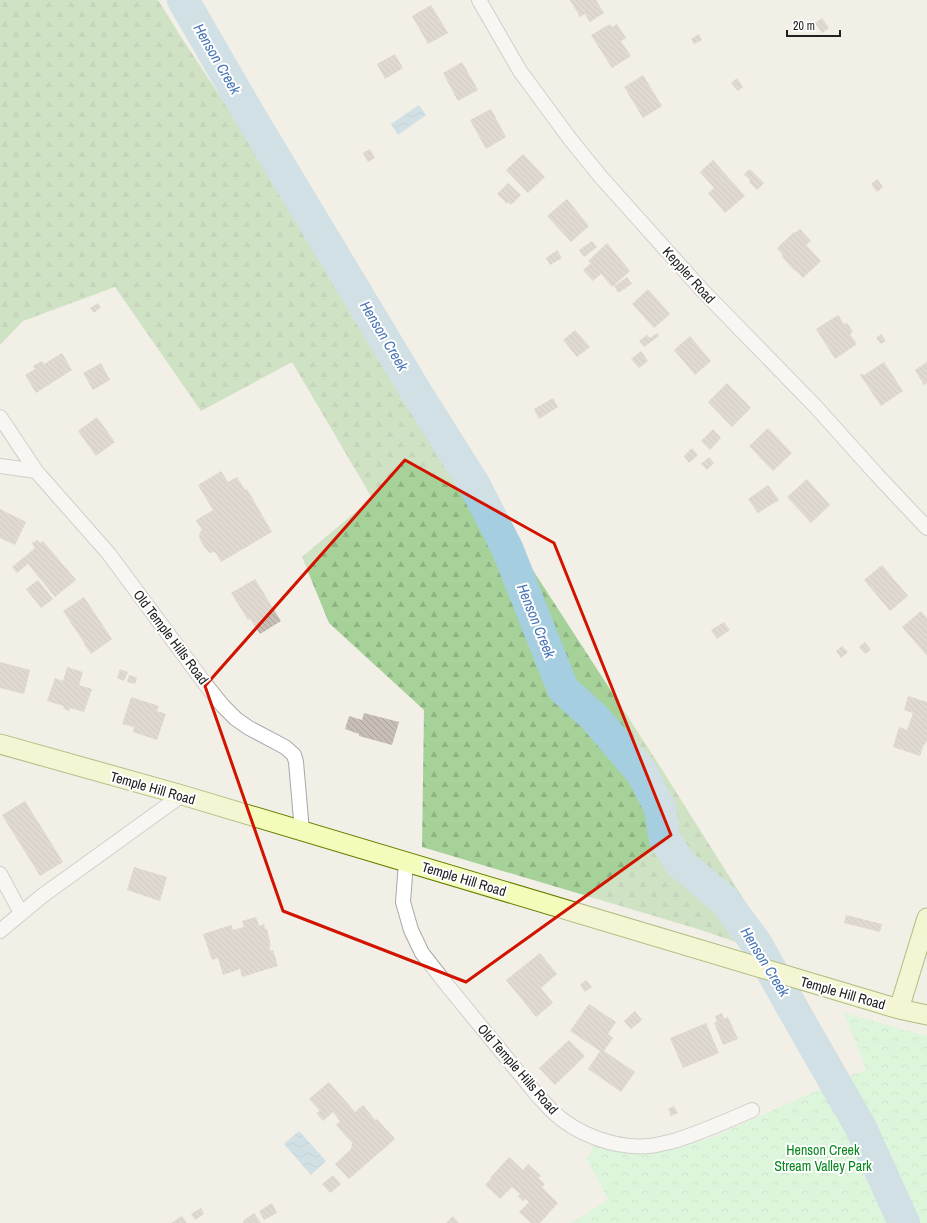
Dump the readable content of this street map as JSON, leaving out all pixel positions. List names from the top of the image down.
{
  "streets": {
    "main road": ["Temple Hill Road"],
    "street": ["Keppler Road", "Old Temple Hills Road"]
  },
  "crossings": [
    ["Old Temple Hills Road", "Temple Hill Road"]
  ],
  "water": ["Henson Creek"],
  "parks": ["Henson Creek Stream Valley Park"],
  "scale_bar": "20 m"
}
